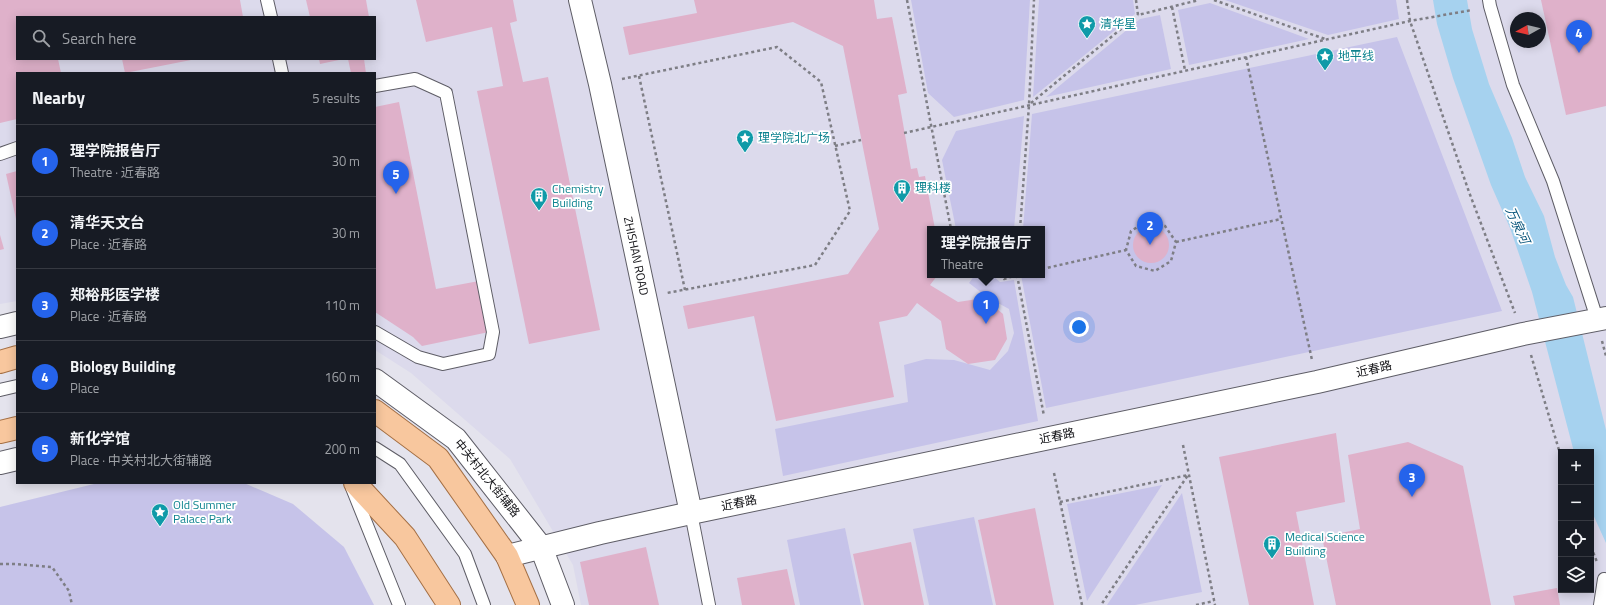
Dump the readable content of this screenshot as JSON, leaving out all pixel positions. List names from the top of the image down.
{
  "streets": {
    "street": ["ZHISHAN ROAD", "近春路", "中关村北大街辅路"]
  },
  "crossings": [
    ["ZHISHAN ROAD", "近春路"],
    ["近春路", "中关村北大街辅路"]
  ],
  "water": ["万泉河"],
  "places": {
    "place": [
      "清华星",
      "地平线",
      "理学院北广场",
      "Old Summer Palace Park"
    ],
    "building": ["理科楼", "Chemistry Building", "Medical Science Building"]
  },
  "north": "left",
  "page": {
    "search": "Search here",
    "pins": [
      "4",
      "5",
      "2",
      "1",
      "3"
    ],
    "heading": ["Nearby", "5 results"],
    "list": [
      {
        "mark": "1",
        "name": "理学院报告厅",
        "note": "Theatre · 近春路",
        "value": "30 m"
      },
      {
        "mark": "2",
        "name": "清华天文台",
        "note": "Place · 近春路",
        "value": "30 m"
      },
      {
        "mark": "3",
        "name": "郑裕彤医学楼",
        "note": "Place · 近春路",
        "value": "110 m"
      },
      {
        "mark": "4",
        "name": "Biology Building",
        "note": "Place",
        "value": "160 m"
      },
      {
        "mark": "5",
        "name": "新化学馆",
        "note": "Place · 中关村北大街辅路",
        "value": "200 m"
      }
    ],
    "popup": ["理学院报告厅", "Theatre"],
    "map_buttons": ["+", "−"]
  }
}
